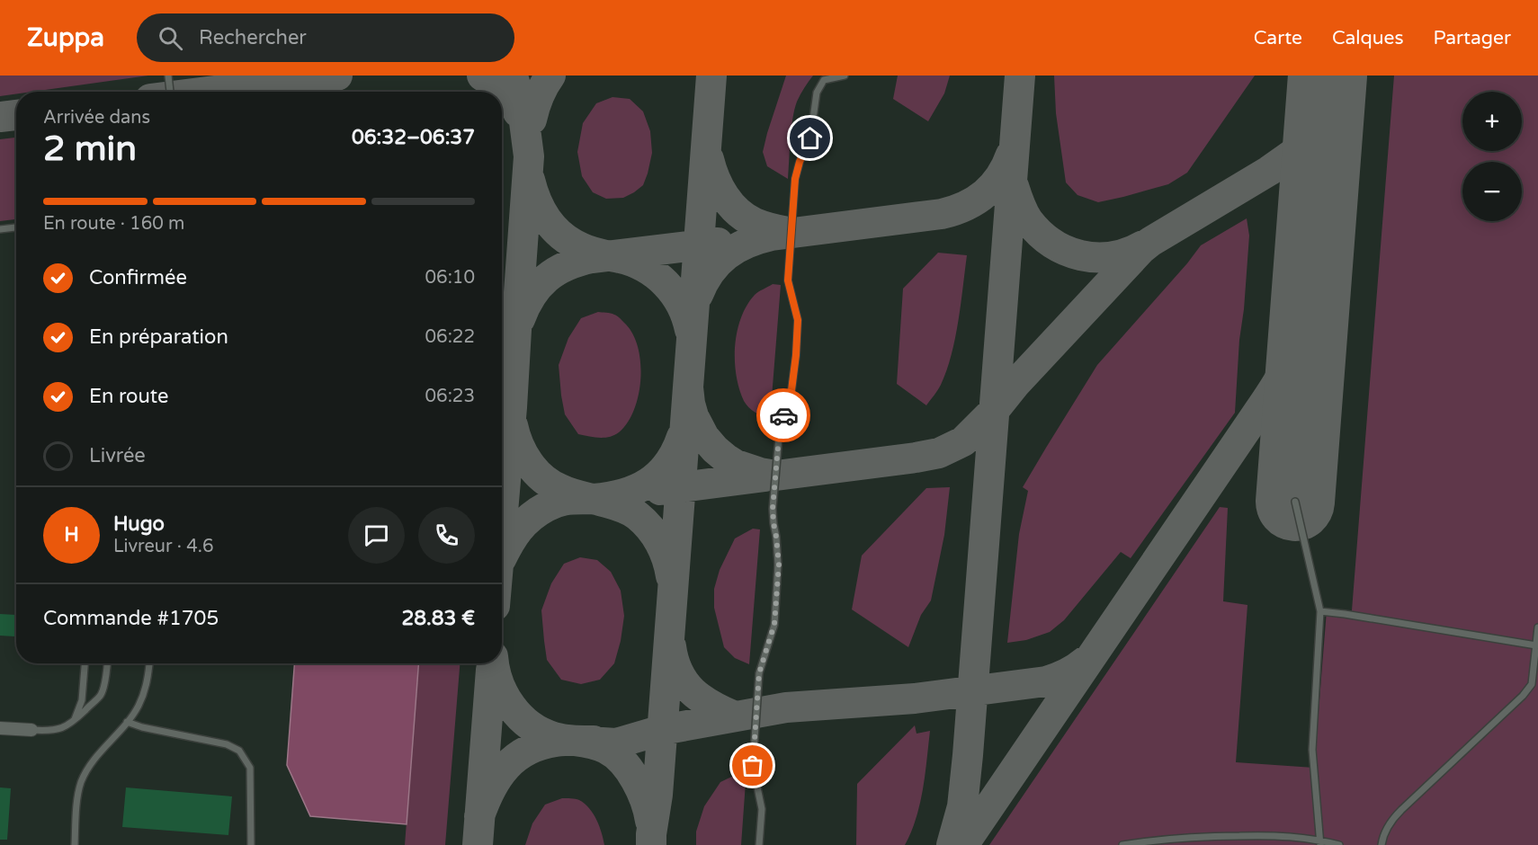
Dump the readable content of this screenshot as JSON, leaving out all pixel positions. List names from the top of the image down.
{
  "page": {
    "header": "Zuppa",
    "search": "Rechercher",
    "nav": ["Carte", "Calques", "Partager"],
    "map_buttons": ["+", "−"],
    "heading": ["2 min", "Arrivée dans", "06:32–06:37"],
    "panel": [
      "Hugo",
      "Livreur · 4.6",
      "Commande #1705",
      "28.83 €"
    ],
    "bar": "En route · 160 m",
    "list": [
      ["Confirmée", "06:10"],
      ["En préparation", "06:22"],
      ["En route", "06:23"],
      "Livrée"
    ],
    "round": "H"
  }
}
